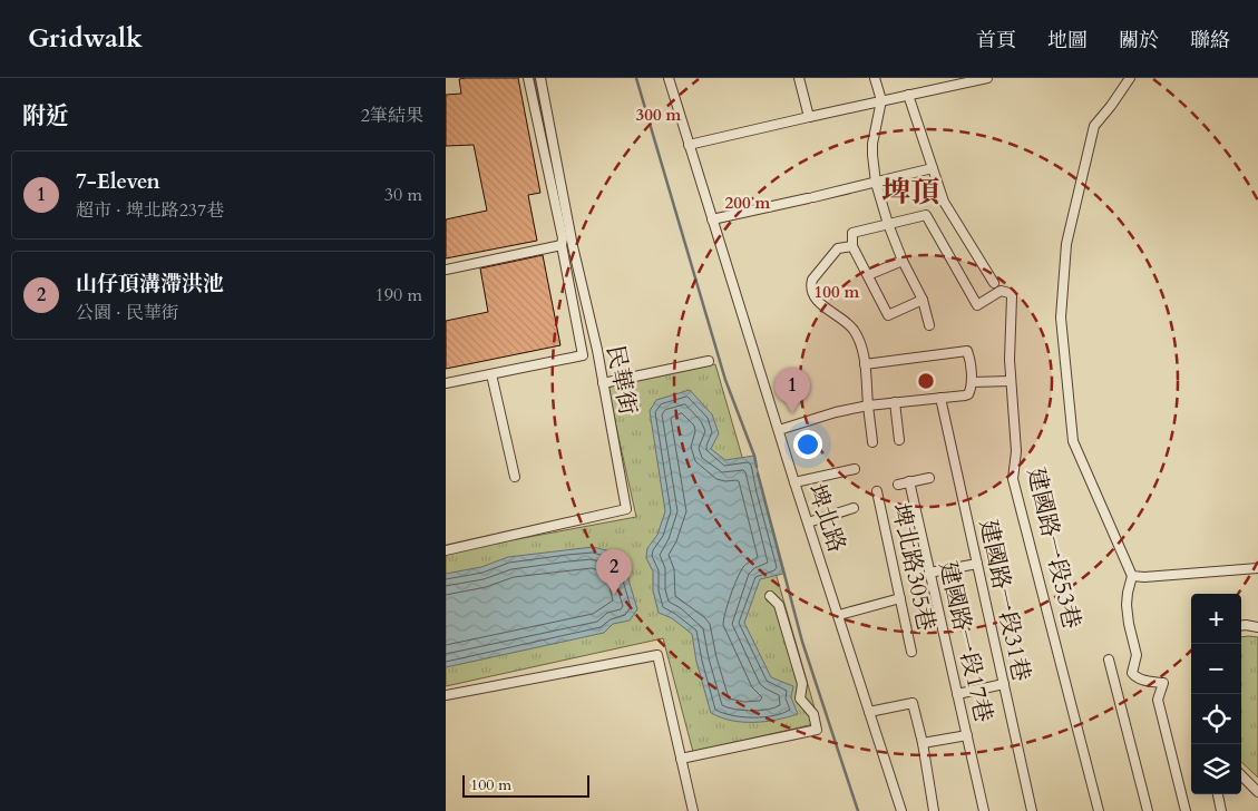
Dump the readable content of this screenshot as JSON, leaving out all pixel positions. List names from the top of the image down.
{
  "streets": {
    "street": [
      "民華街",
      "埤北路",
      "建國路一段53巷",
      "埤北路305巷",
      "建國路一段31巷",
      "建國路一段17巷"
    ]
  },
  "districts": ["埤頂"],
  "scale_bar": "100 m",
  "page": {
    "header": "Gridwalk",
    "nav": [
      "首頁",
      "地圖",
      "關於",
      "聯絡"
    ],
    "heading": ["附近", "2筆結果"],
    "list": [
      {
        "mark": "1",
        "name": "7-Eleven",
        "note": "超市 · 埤北路237巷",
        "value": "30 m"
      },
      {
        "mark": "2",
        "name": "山仔頂溝滯洪池",
        "note": "公園 · 民華街",
        "value": "190 m"
      }
    ],
    "pins": ["1", "2"],
    "map_buttons": ["+", "−"],
    "scale": "100 m"
  },
  "rings": ["300 m", "200 m", "100 m"]
}
